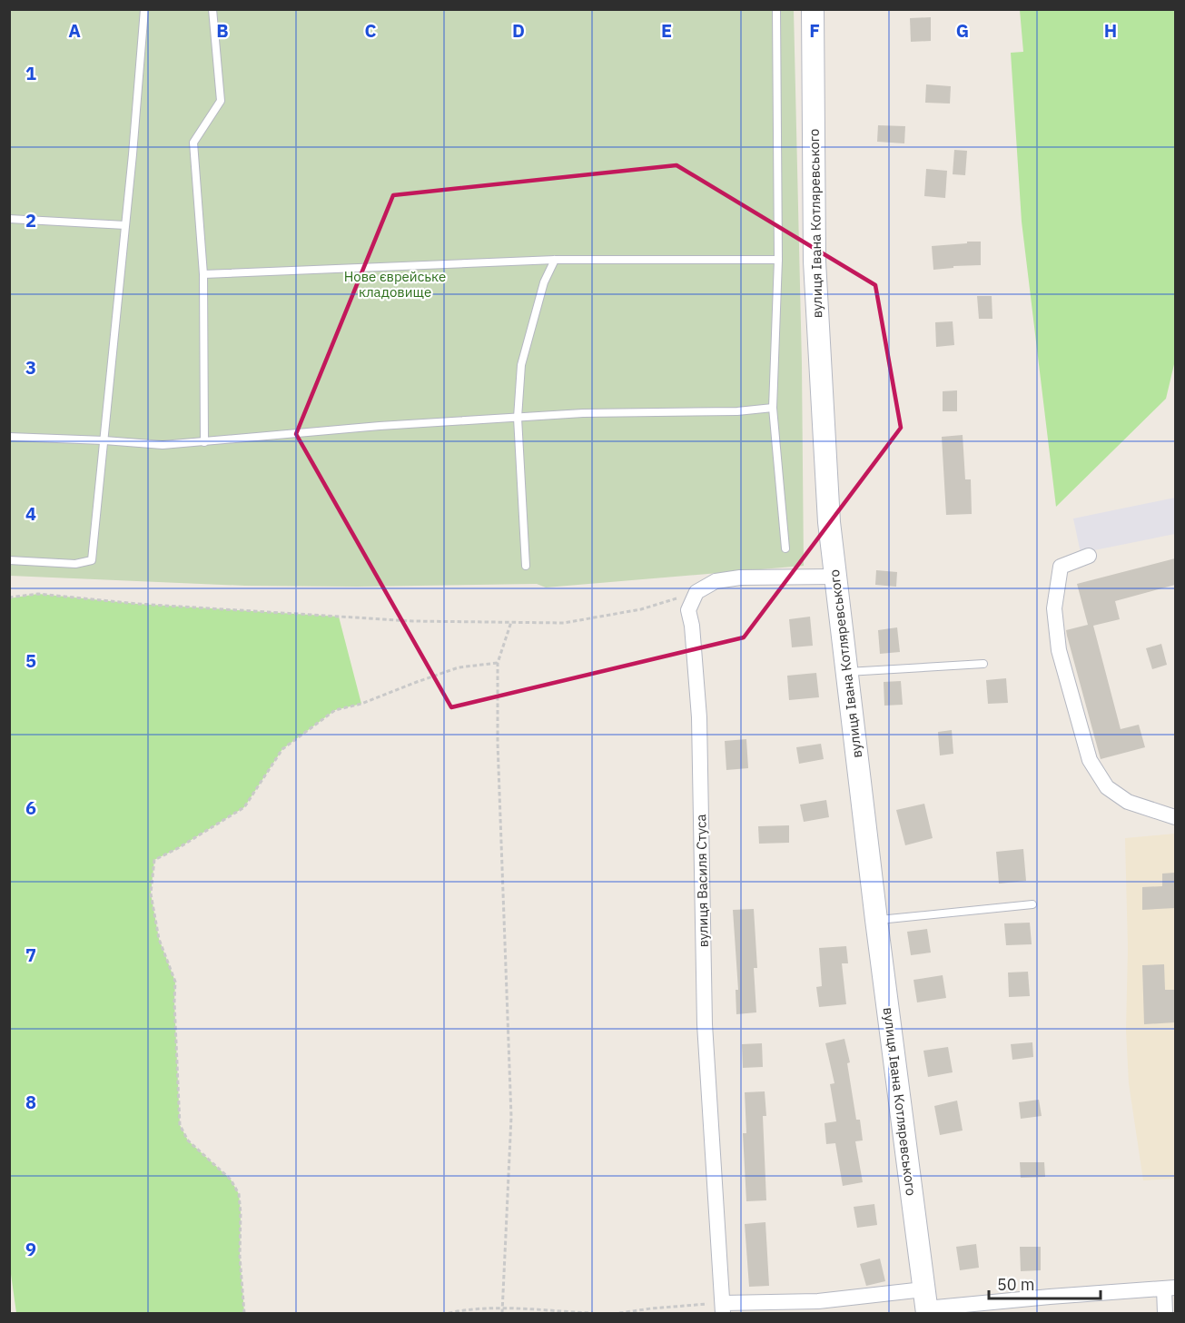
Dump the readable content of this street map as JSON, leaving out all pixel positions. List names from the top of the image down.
{
  "streets": {
    "street": ["вулиця Івана Котляревського", "вулиця Василя Стуса"]
  },
  "parks": ["Нове єврейське кладовище"],
  "scale_bar": "50 m",
  "grid": {
    "columns": [
      "A",
      "B",
      "C",
      "D",
      "E",
      "F",
      "G",
      "H"
    ],
    "rows": [
      "1",
      "2",
      "3",
      "4",
      "5",
      "6",
      "7",
      "8",
      "9"
    ]
  }
}
